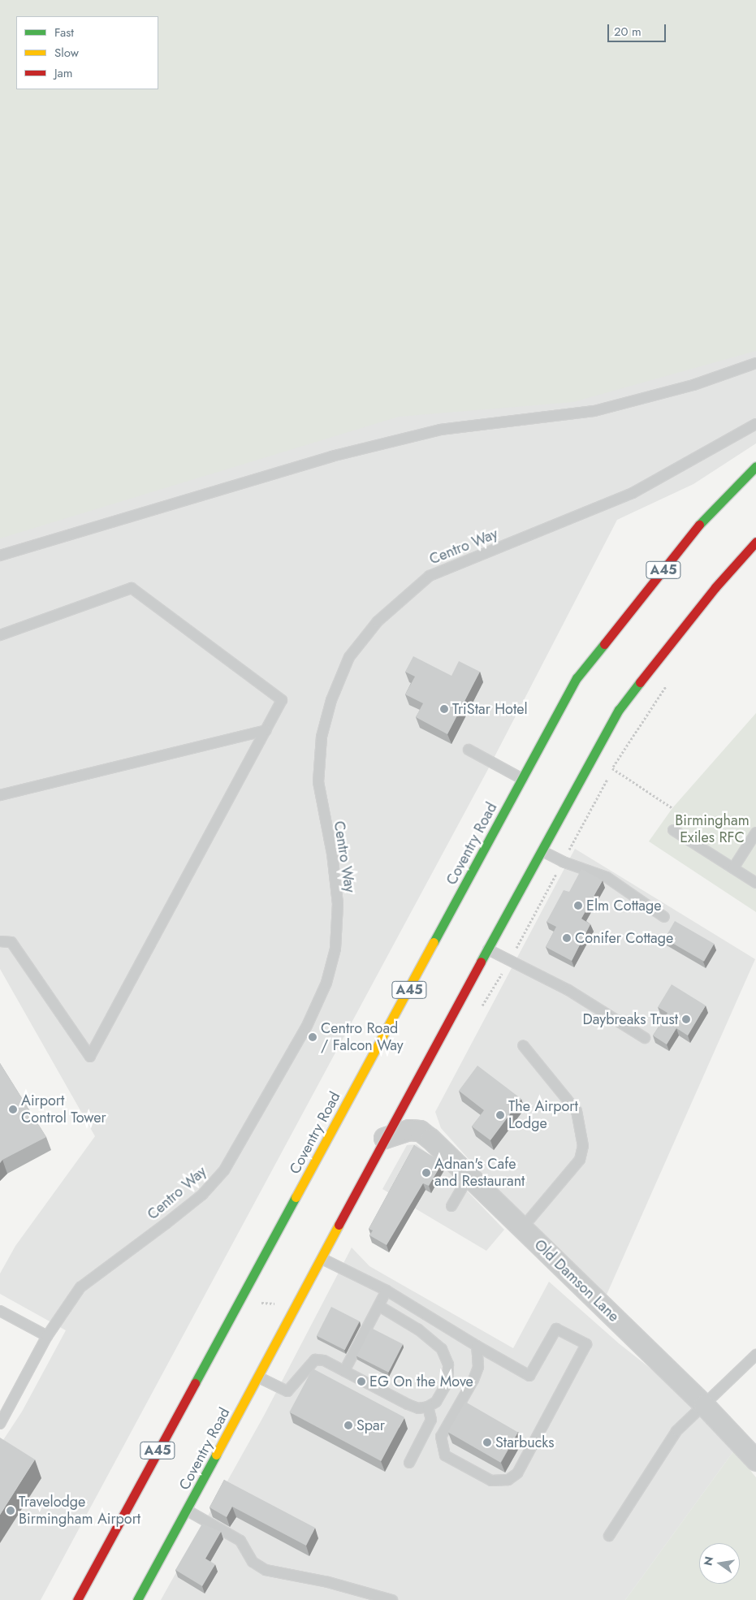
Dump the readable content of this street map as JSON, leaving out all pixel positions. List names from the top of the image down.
{
  "streets": {
    "highway": ["A45", "Coventry Road"],
    "street": ["Old Damson Lane"],
    "lane": ["Centro Way"]
  },
  "crossings": [
    ["Coventry Road", "Old Damson Lane"]
  ],
  "parks": ["Birmingham Exiles RFC"],
  "places": [
    "TriStar Hotel",
    "Elm Cottage",
    "Conifer Cottage",
    "Daybreaks Trust",
    "Centro Road / Falcon Way",
    "Airport Control Tower",
    "The Airport Lodge",
    "Adnan's Cafe and Restaurant",
    "EG On the Move",
    "Spar",
    "Starbucks",
    "Travelodge Birmingham Airport"
  ],
  "legend": ["Fast", "Slow", "Jam"],
  "scale_bar": "20 m",
  "north": "left"
}
